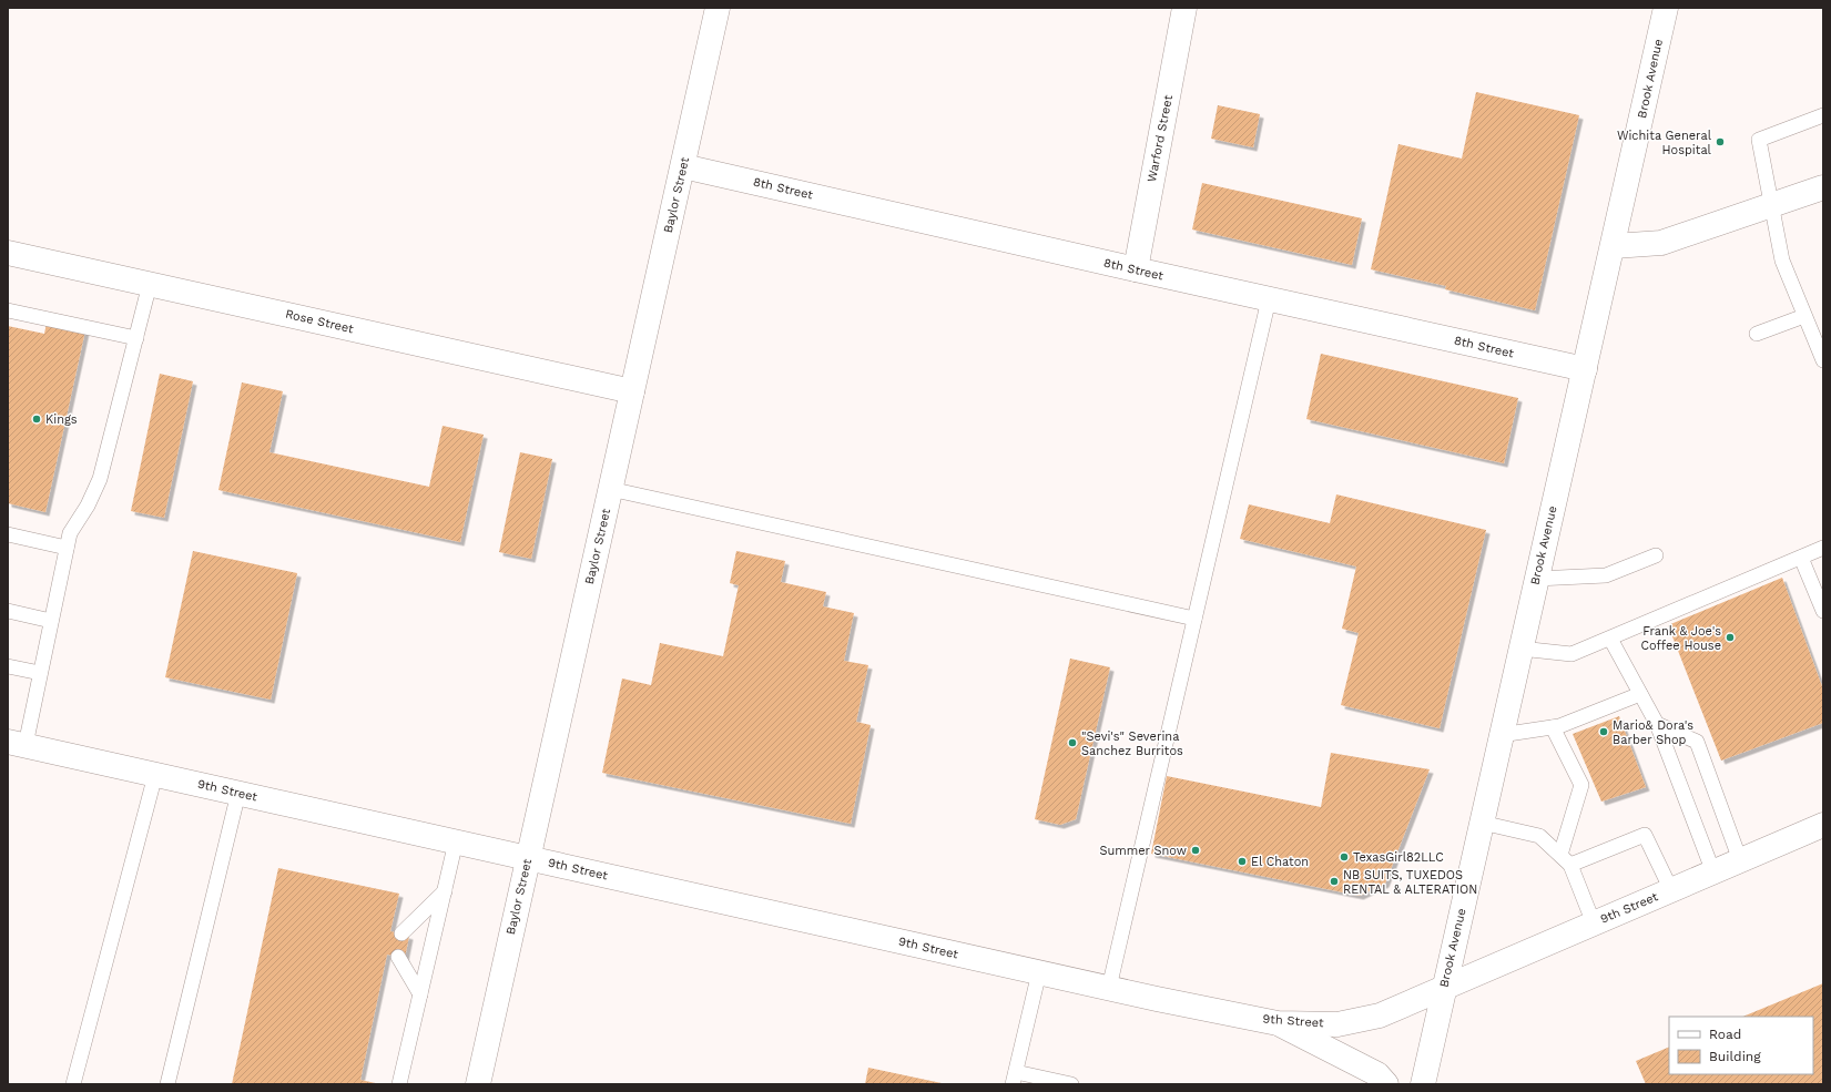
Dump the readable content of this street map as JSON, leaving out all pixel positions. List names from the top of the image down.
{
  "streets": {
    "street": [
      "Brook Avenue",
      "Warford Street",
      "8th Street",
      "Baylor Street",
      "Rose Street",
      "9th Street"
    ]
  },
  "crossings": [
    ["Brook Avenue", "8th Street"],
    ["Brook Avenue", "9th Street"],
    ["Warford Street", "8th Street"],
    ["8th Street", "Baylor Street"],
    ["Baylor Street", "Rose Street"],
    ["Baylor Street", "9th Street"]
  ],
  "places": [
    "Wichita General Hospital",
    "Kings",
    "Frank & Joe's Coffee House",
    "Mario& Dora's Barber Shop",
    "\"Sevi's\" Severina Sanchez Burritos",
    "Summer Snow",
    "TexasGirl82LLC",
    "El Chaton",
    "NB SUITS, TUXEDOS RENTAL & ALTERATION"
  ],
  "legend": ["Road", "Building"]
}
